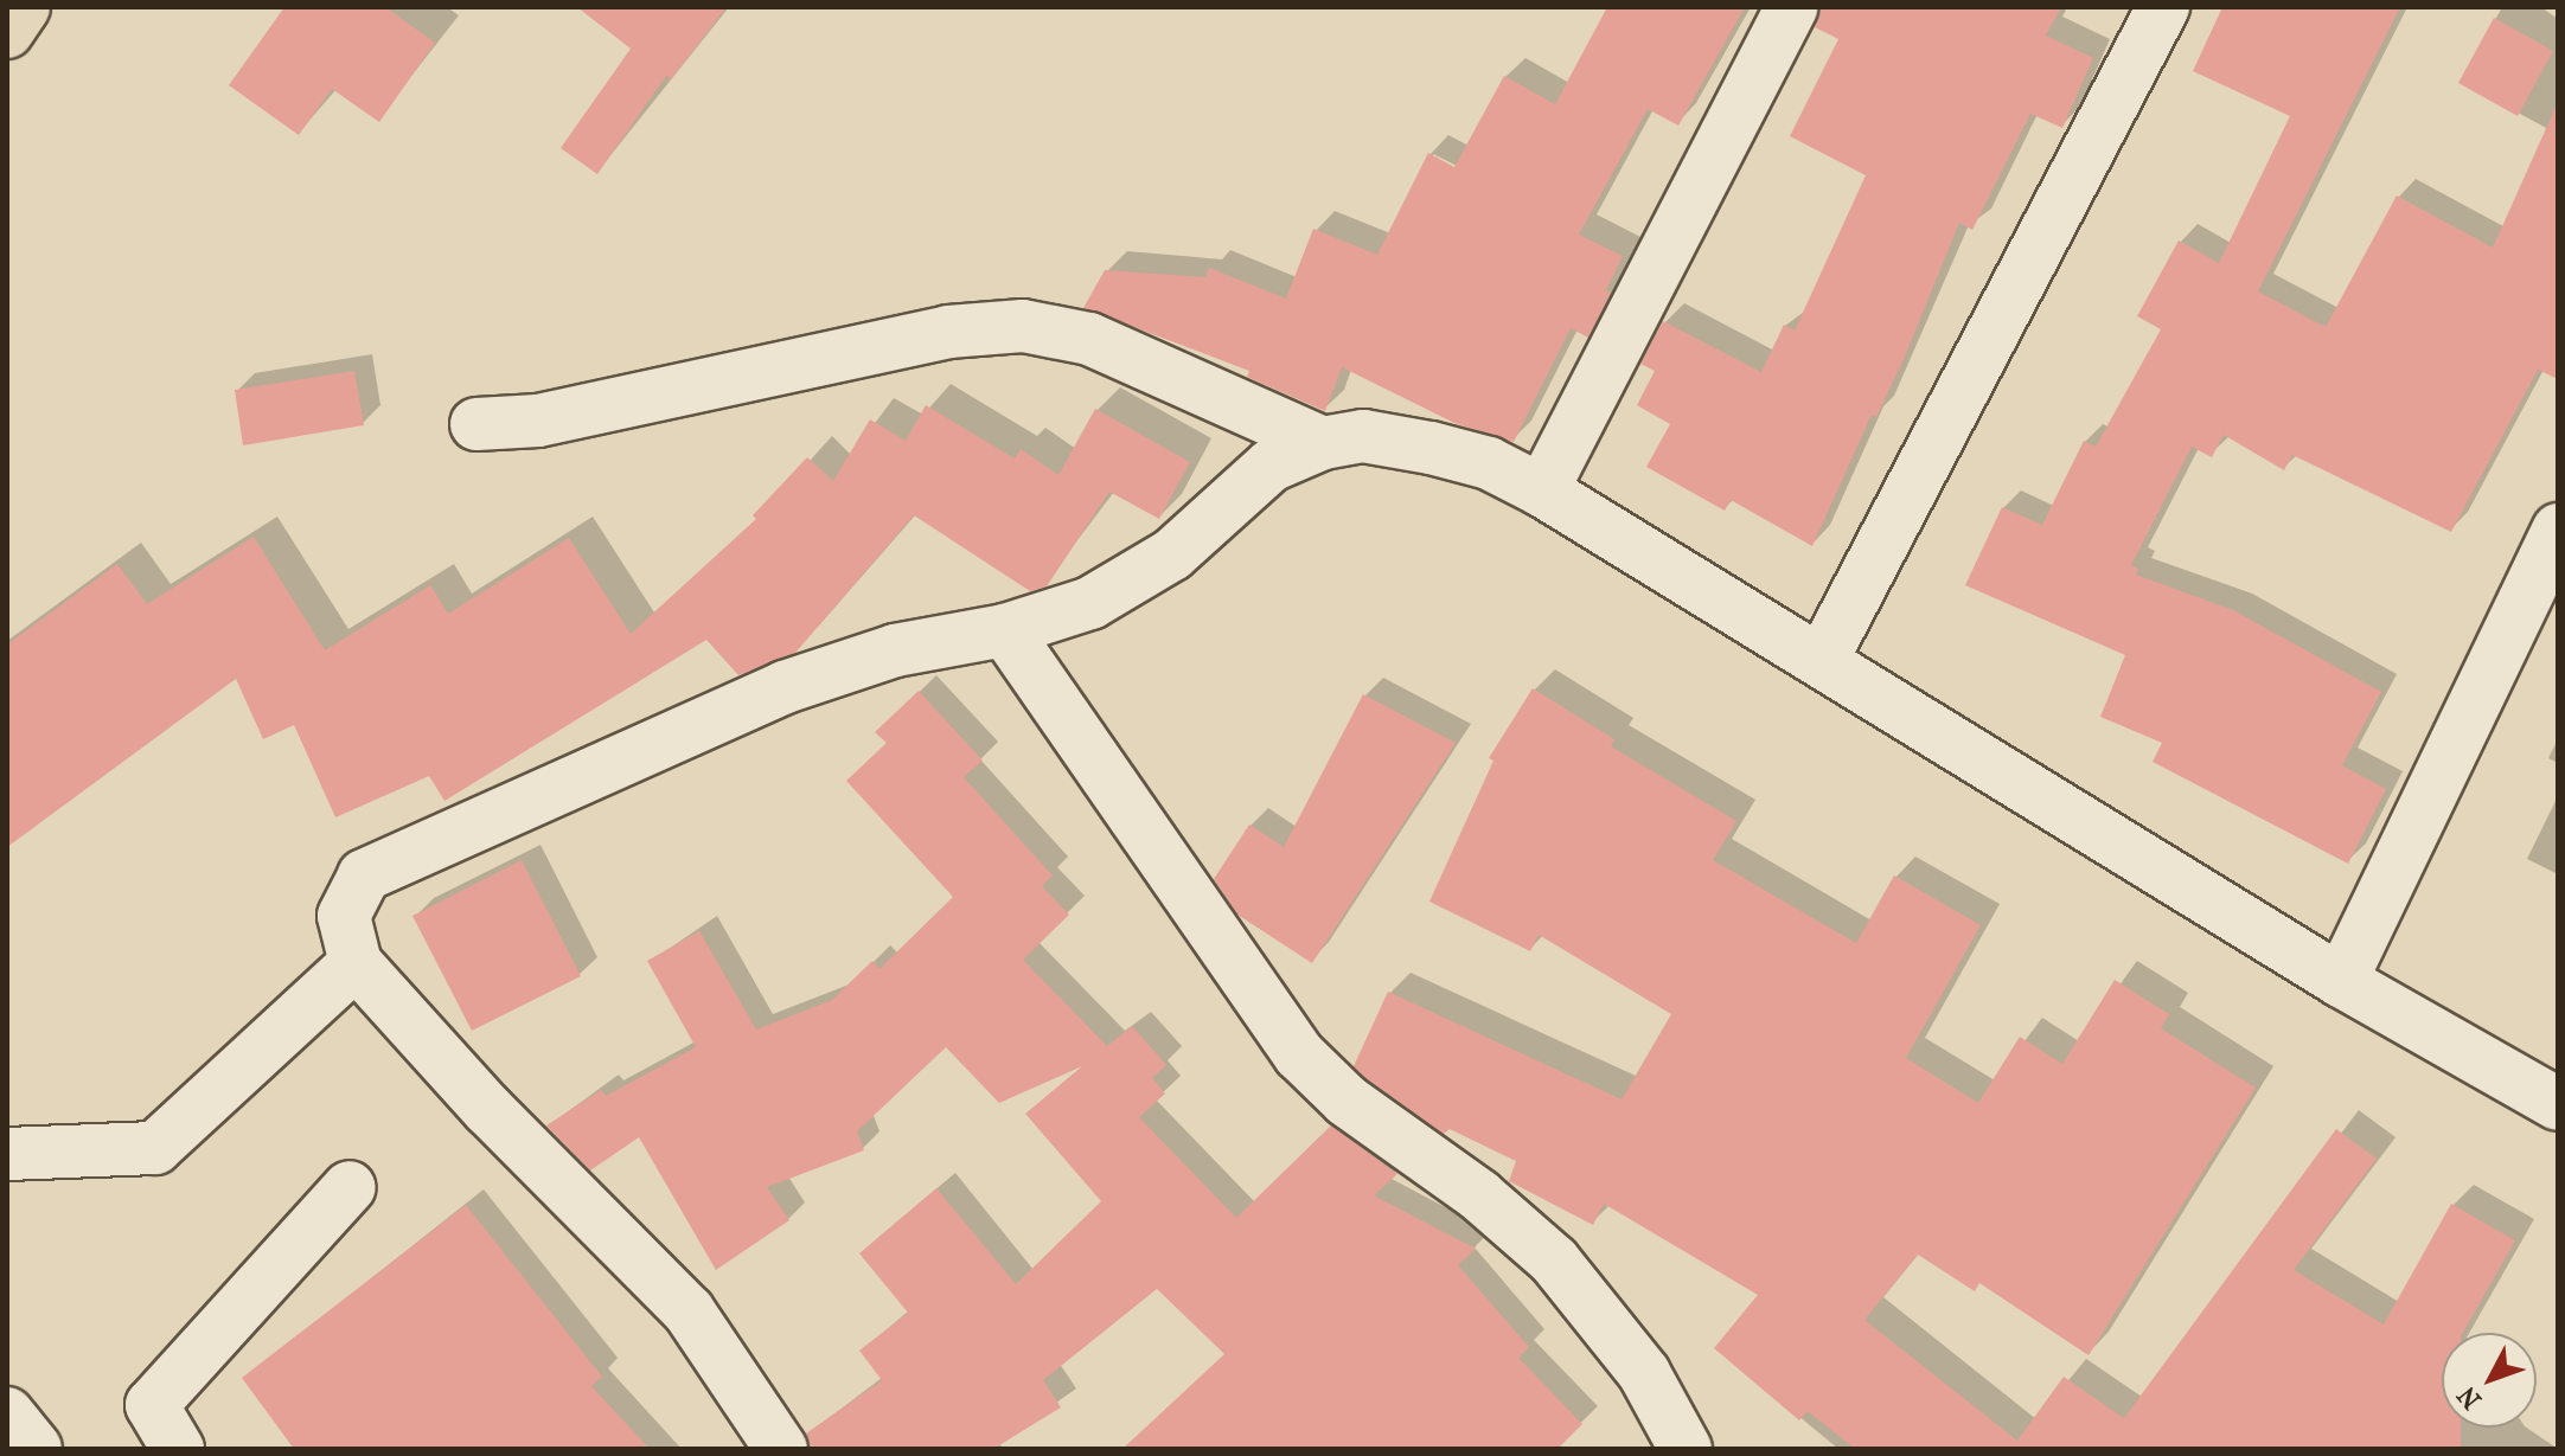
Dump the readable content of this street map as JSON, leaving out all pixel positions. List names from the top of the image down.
{
  "north": "bottom left"
}
